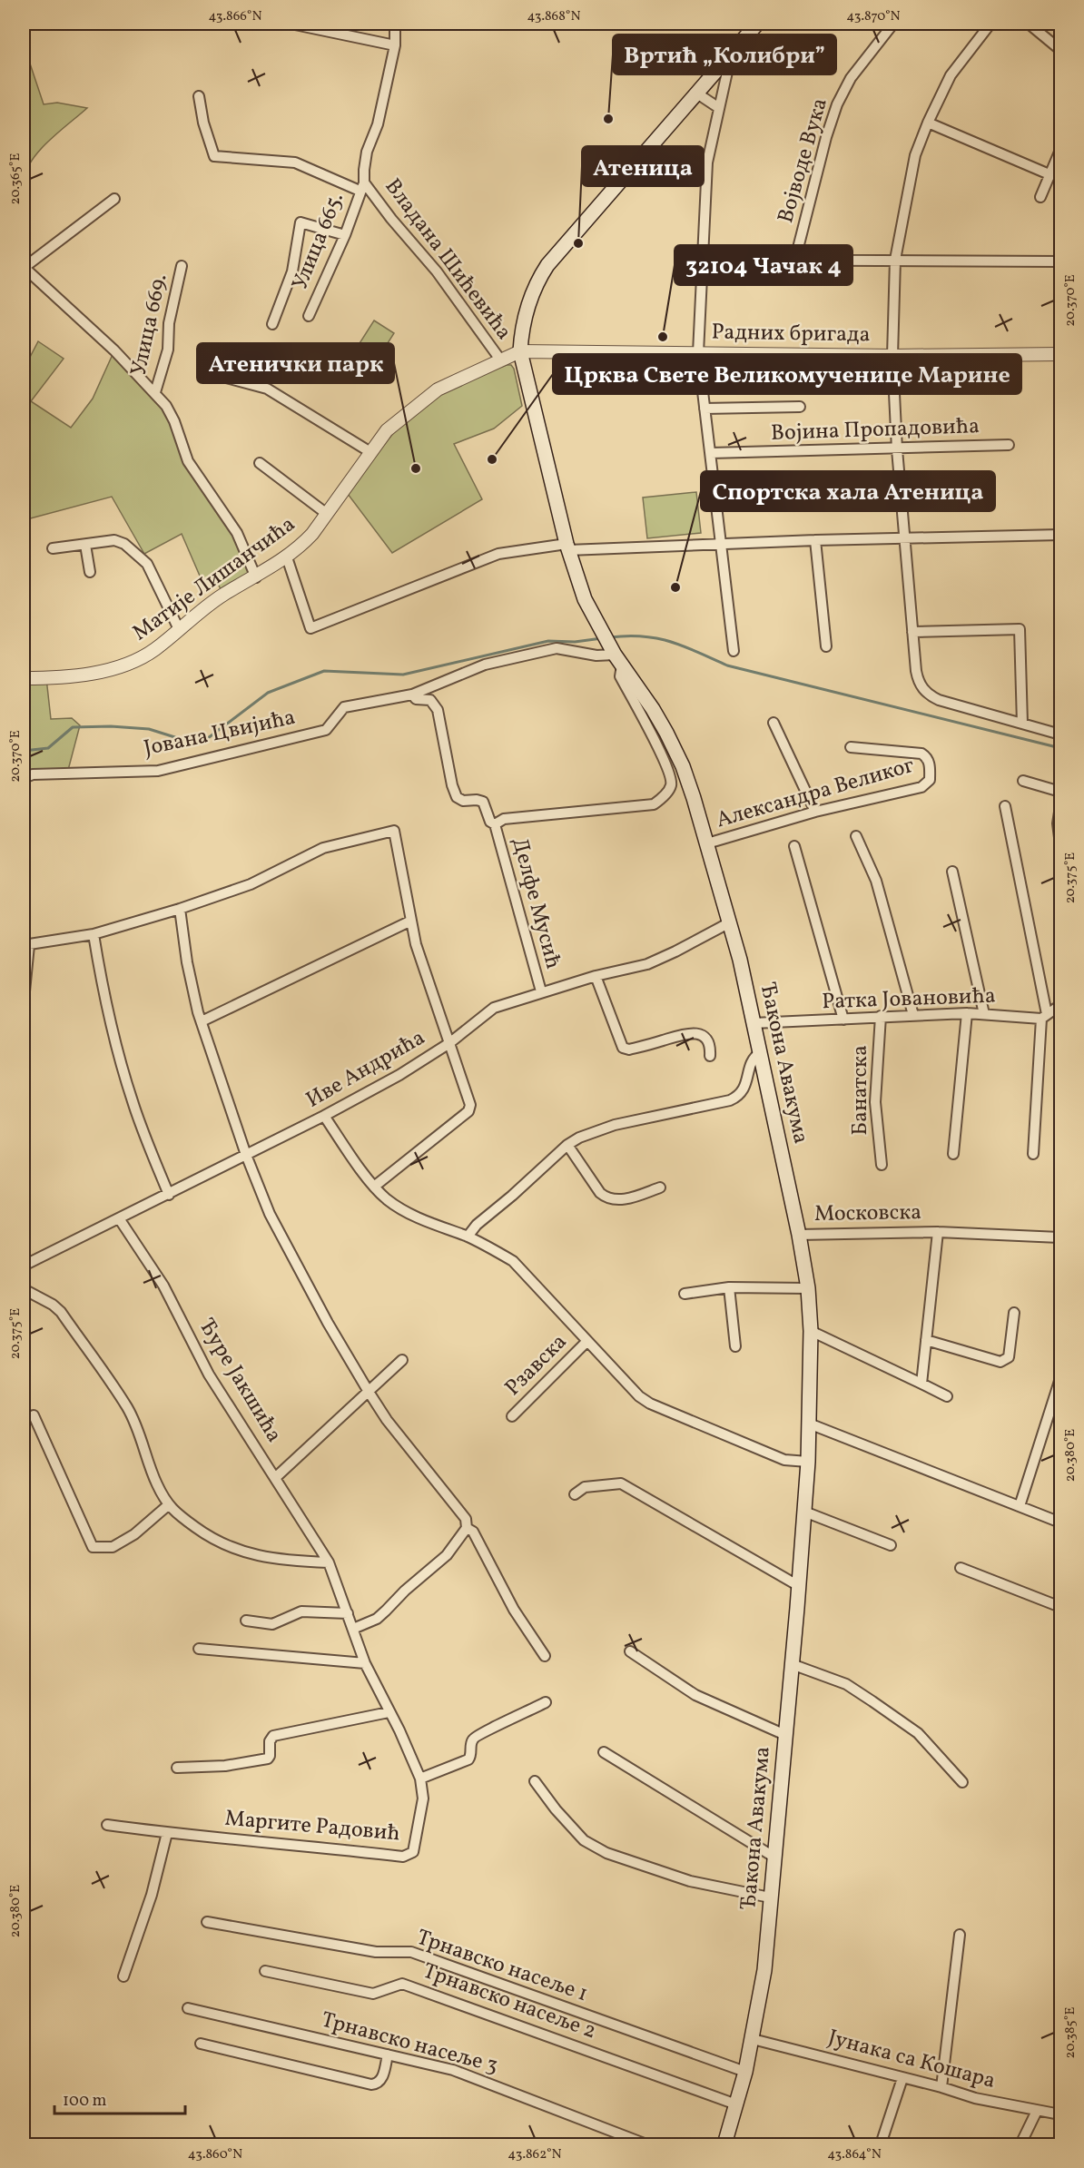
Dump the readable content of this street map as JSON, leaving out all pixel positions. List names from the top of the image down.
{
  "streets": {
    "main road": ["Ђакона Авакума"],
    "street": [
      "Војводе Вука",
      "Улица 665.",
      "Владана Шићевића",
      "Улица 669.",
      "Радних бригада",
      "Војина Пропадовића",
      "Матије Лишанчића",
      "Јована Цвијића",
      "Александра Великог",
      "Делфе Мусић",
      "Ратка Јовановића",
      "Иве Андрића",
      "Банатска",
      "Московска",
      "Рзавска",
      "Ђуре Јакшића",
      "Маргите Радовић",
      "Трнавско насеље 1",
      "Трнавско насеље 2",
      "Трнавско насеље 3",
      "Јунака са Кошара"
    ]
  },
  "crossings": [
    ["Улица 665.", "Владана Шићевића"],
    ["Владана Шићевића", "Матије Лишанчића"],
    ["Радних бригада", "Матије Лишанчића"],
    ["Радних бригада", "Ђакона Авакума"],
    ["Матије Лишанчића", "Ђакона Авакума"],
    ["Јована Цвијића", "Ђакона Авакума"],
    ["Александра Великог", "Ђакона Авакума"],
    ["Делфе Мусић", "Иве Андрића"],
    ["Ратка Јовановића", "Ђакона Авакума"],
    ["Ратка Јовановића", "Банатска"],
    ["Ђакона Авакума", "Иве Андрића"],
    ["Ђакона Авакума", "Московска"],
    ["Ђакона Авакума", "Трнавско насеље 1"],
    ["Ђакона Авакума", "Трнавско насеље 2"],
    ["Ђакона Авакума", "Јунака са Кошара"],
    ["Иве Андрића", "Ђуре Јакшића"],
    ["Ђуре Јакшића", "Маргите Радовић"]
  ],
  "places": [
    "Вртић „Колибри”",
    "Атеница",
    "32104 Чачак 4",
    "Црква Свете Великомученице Марине",
    "Атенички парк",
    "Спортска хала Атеница"
  ],
  "scale_bar": "100 m",
  "coordinates": [
    "43.866°N",
    "43.868°N",
    "43.870°N",
    "20.365°E",
    "20.370°E",
    "20.375°E",
    "20.380°E",
    "20.385°E",
    "43.860°N",
    "43.862°N",
    "43.864°N"
  ]
}
